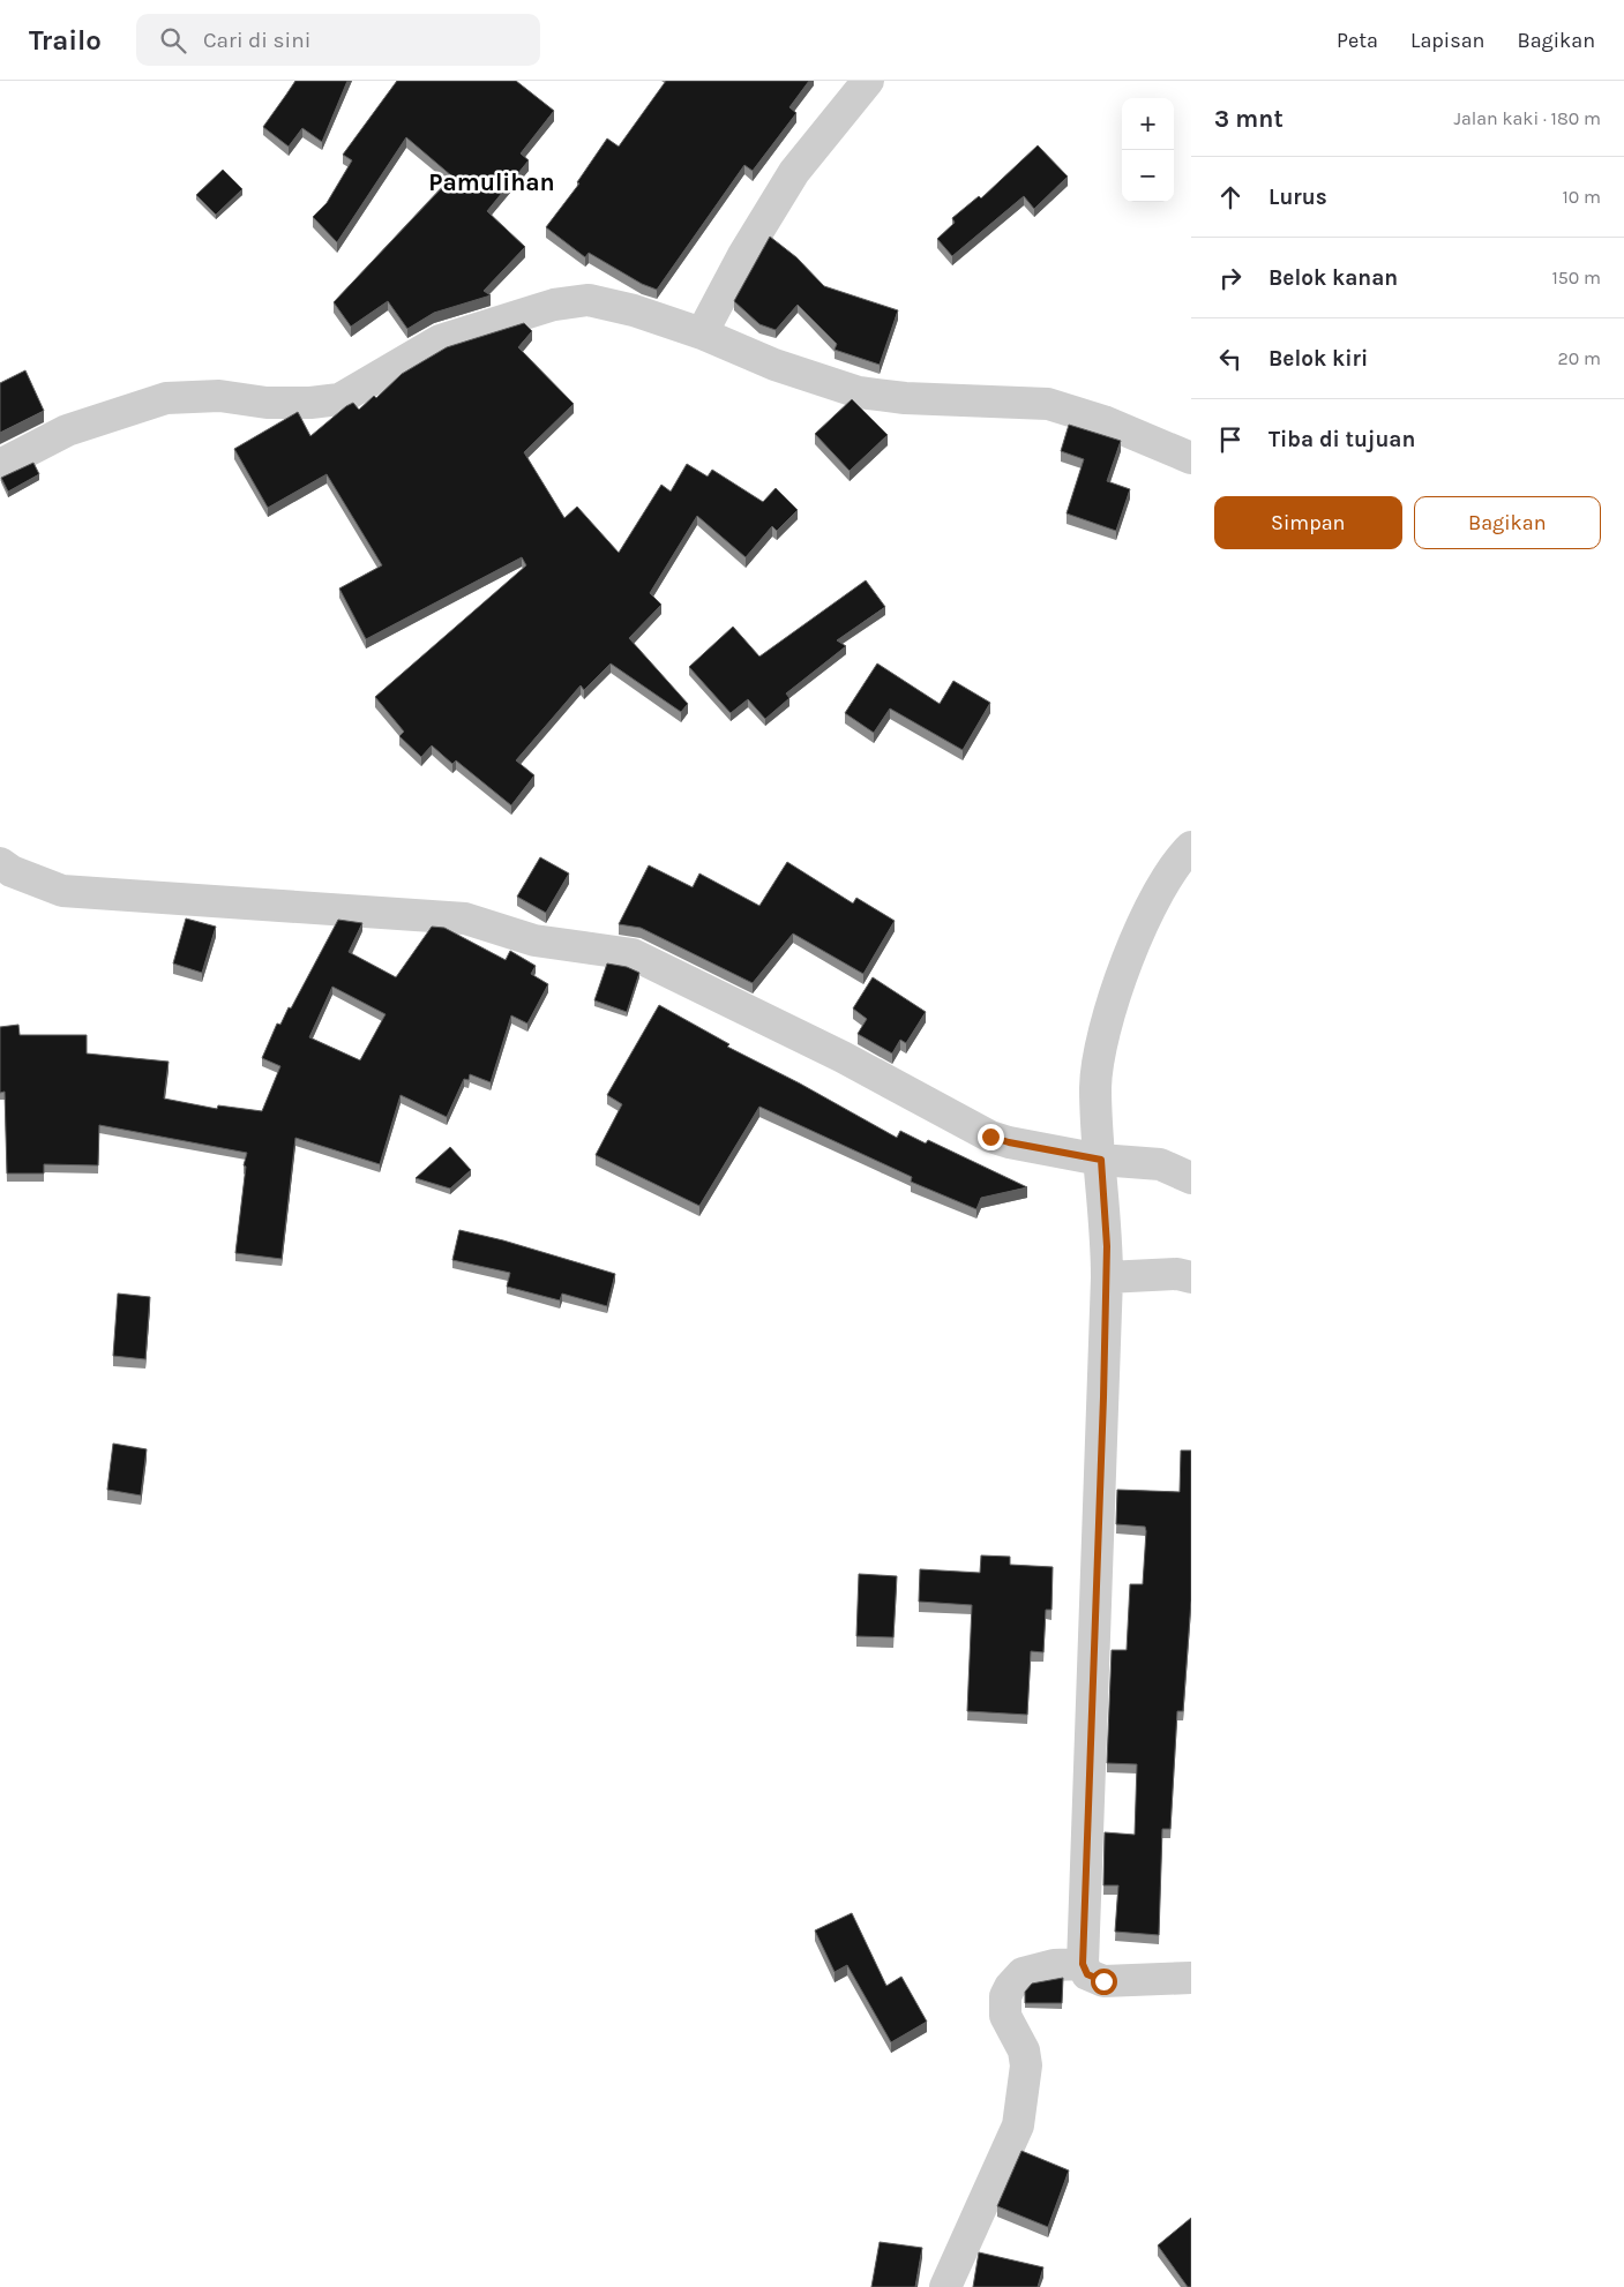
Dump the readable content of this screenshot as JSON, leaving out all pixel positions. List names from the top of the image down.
{
  "districts": ["Pamulihan"],
  "page": {
    "header": "Trailo",
    "search": "Cari di sini",
    "nav": ["Peta", "Lapisan", "Bagikan"],
    "heading": ["3 mnt", "Jalan kaki · 180 m"],
    "map_buttons": ["+", "−"],
    "list": [
      ["Lurus", "10 m"],
      ["Belok kanan", "150 m"],
      ["Belok kiri", "20 m"],
      "Tiba di tujuan"
    ],
    "buttons": ["Simpan", "Bagikan"]
  }
}
